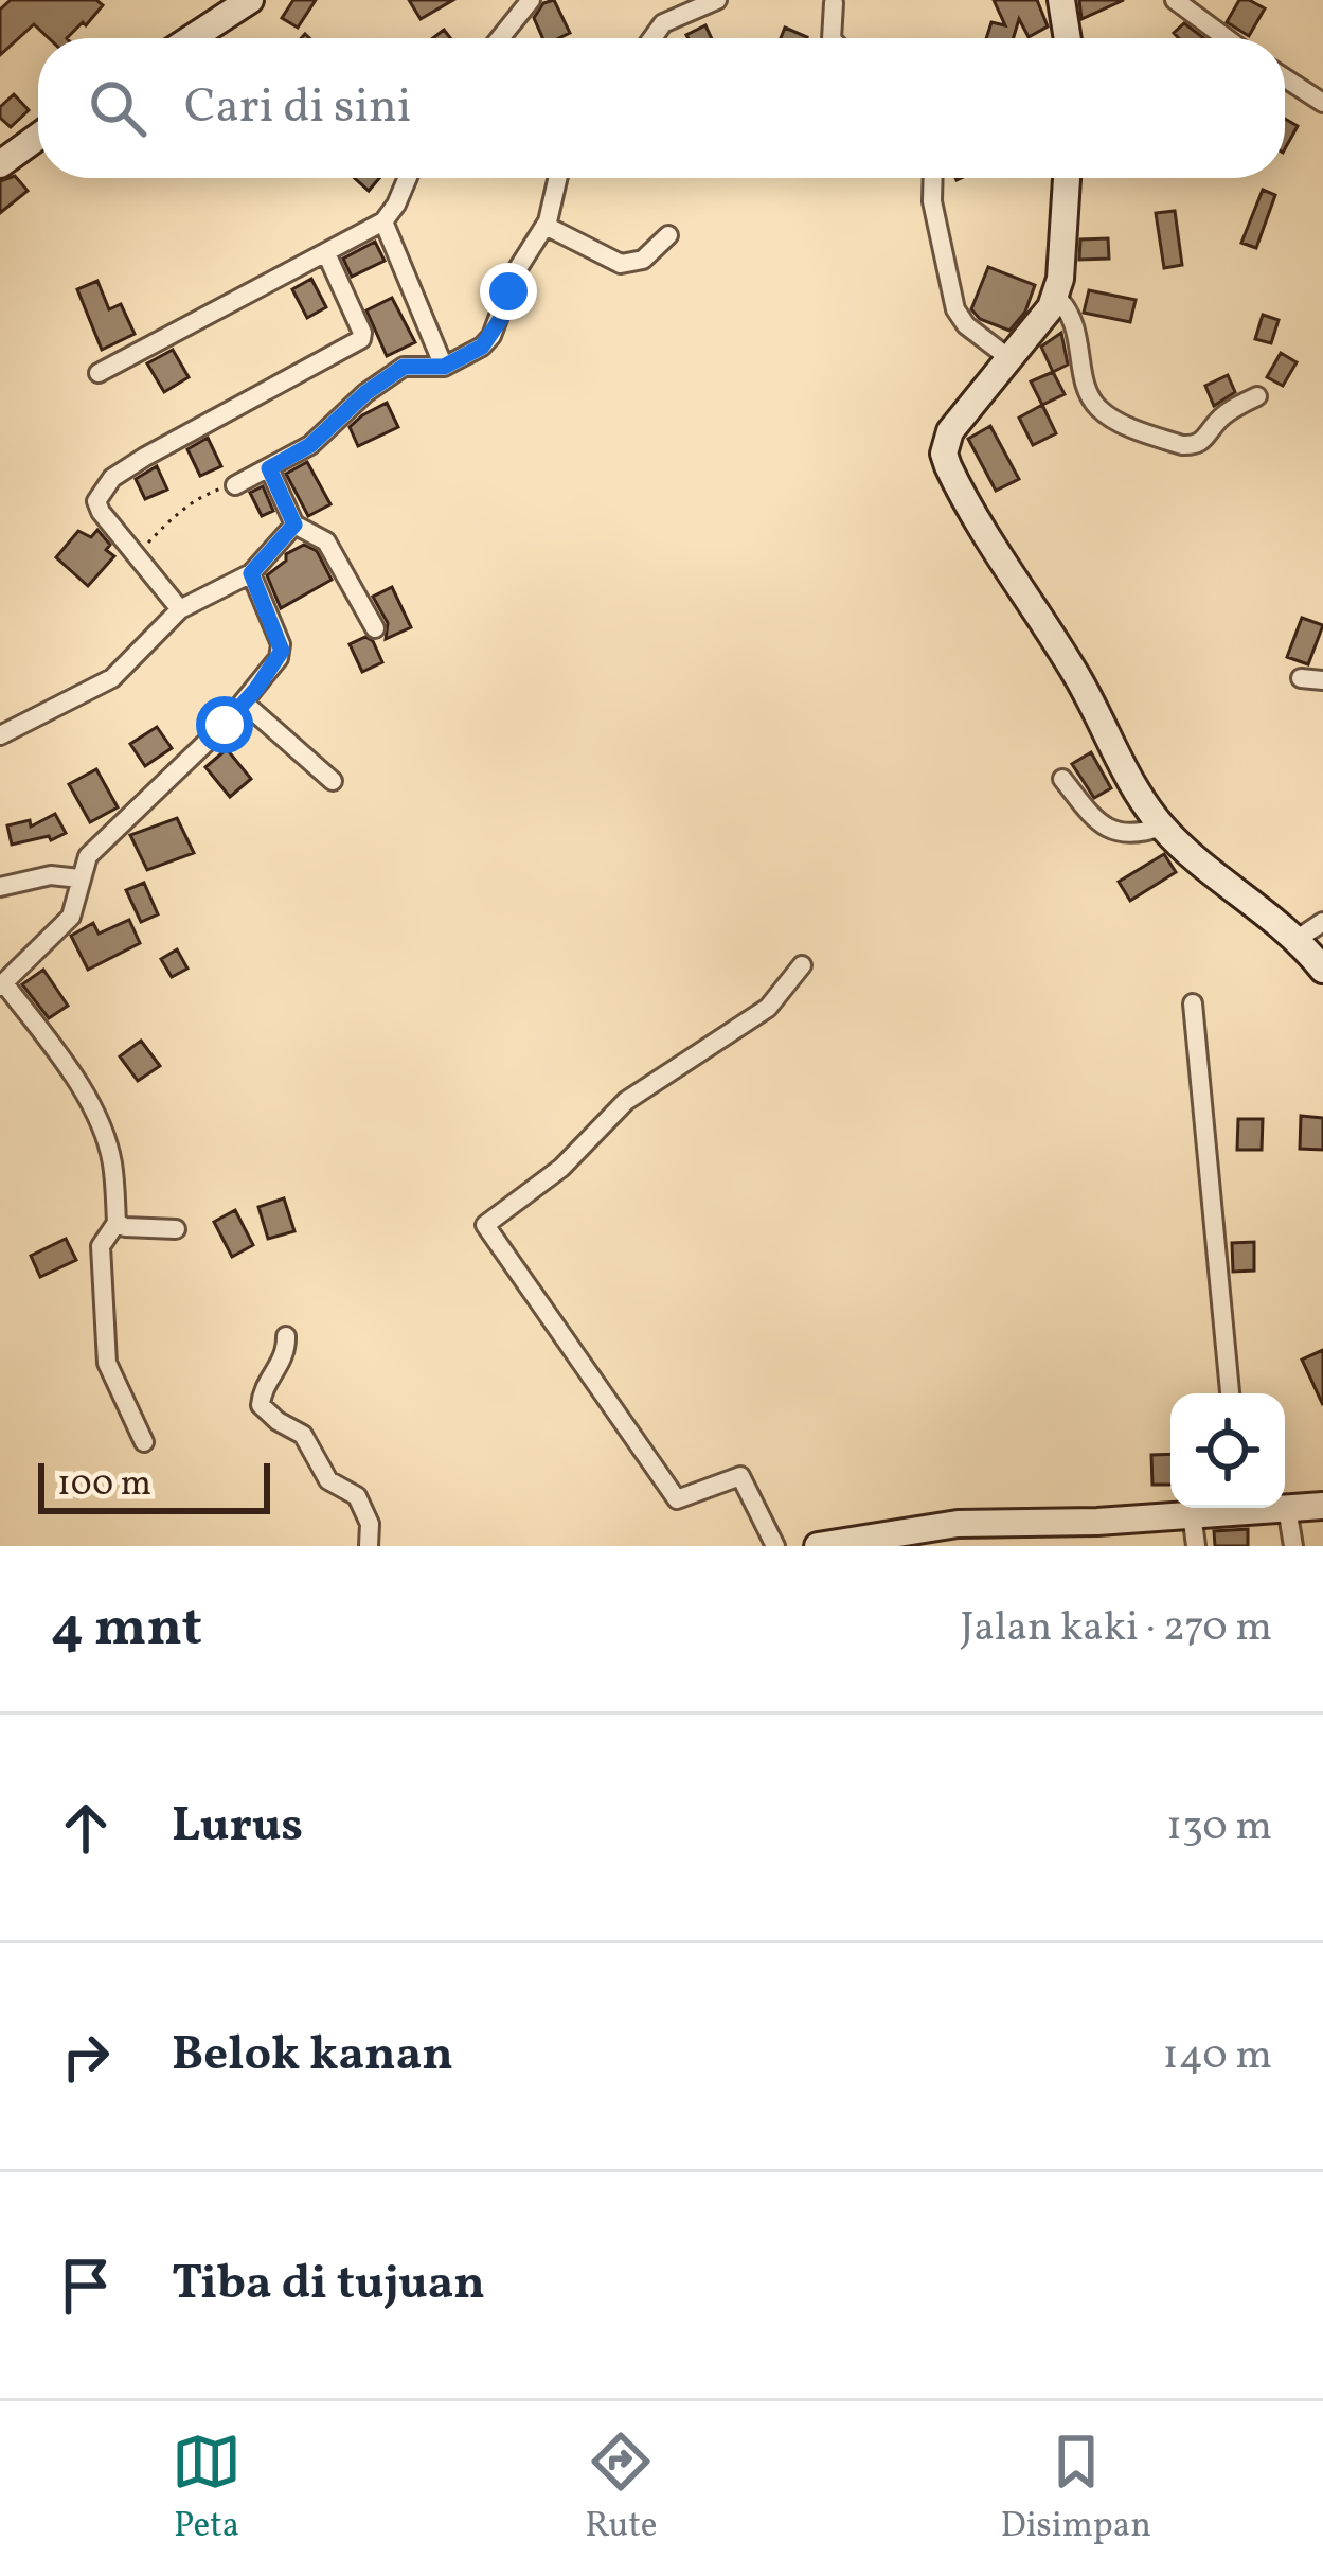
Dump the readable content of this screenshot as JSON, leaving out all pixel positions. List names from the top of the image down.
{
  "scale_bar": "100 m",
  "page": {
    "search": "Cari di sini",
    "scale": "100 m",
    "heading": ["4 mnt", "Jalan kaki · 270 m"],
    "list": [
      ["Lurus", "130 m"],
      ["Belok kanan", "140 m"],
      "Tiba di tujuan"
    ],
    "nav": ["Peta", "Rute", "Disimpan"]
  }
}
